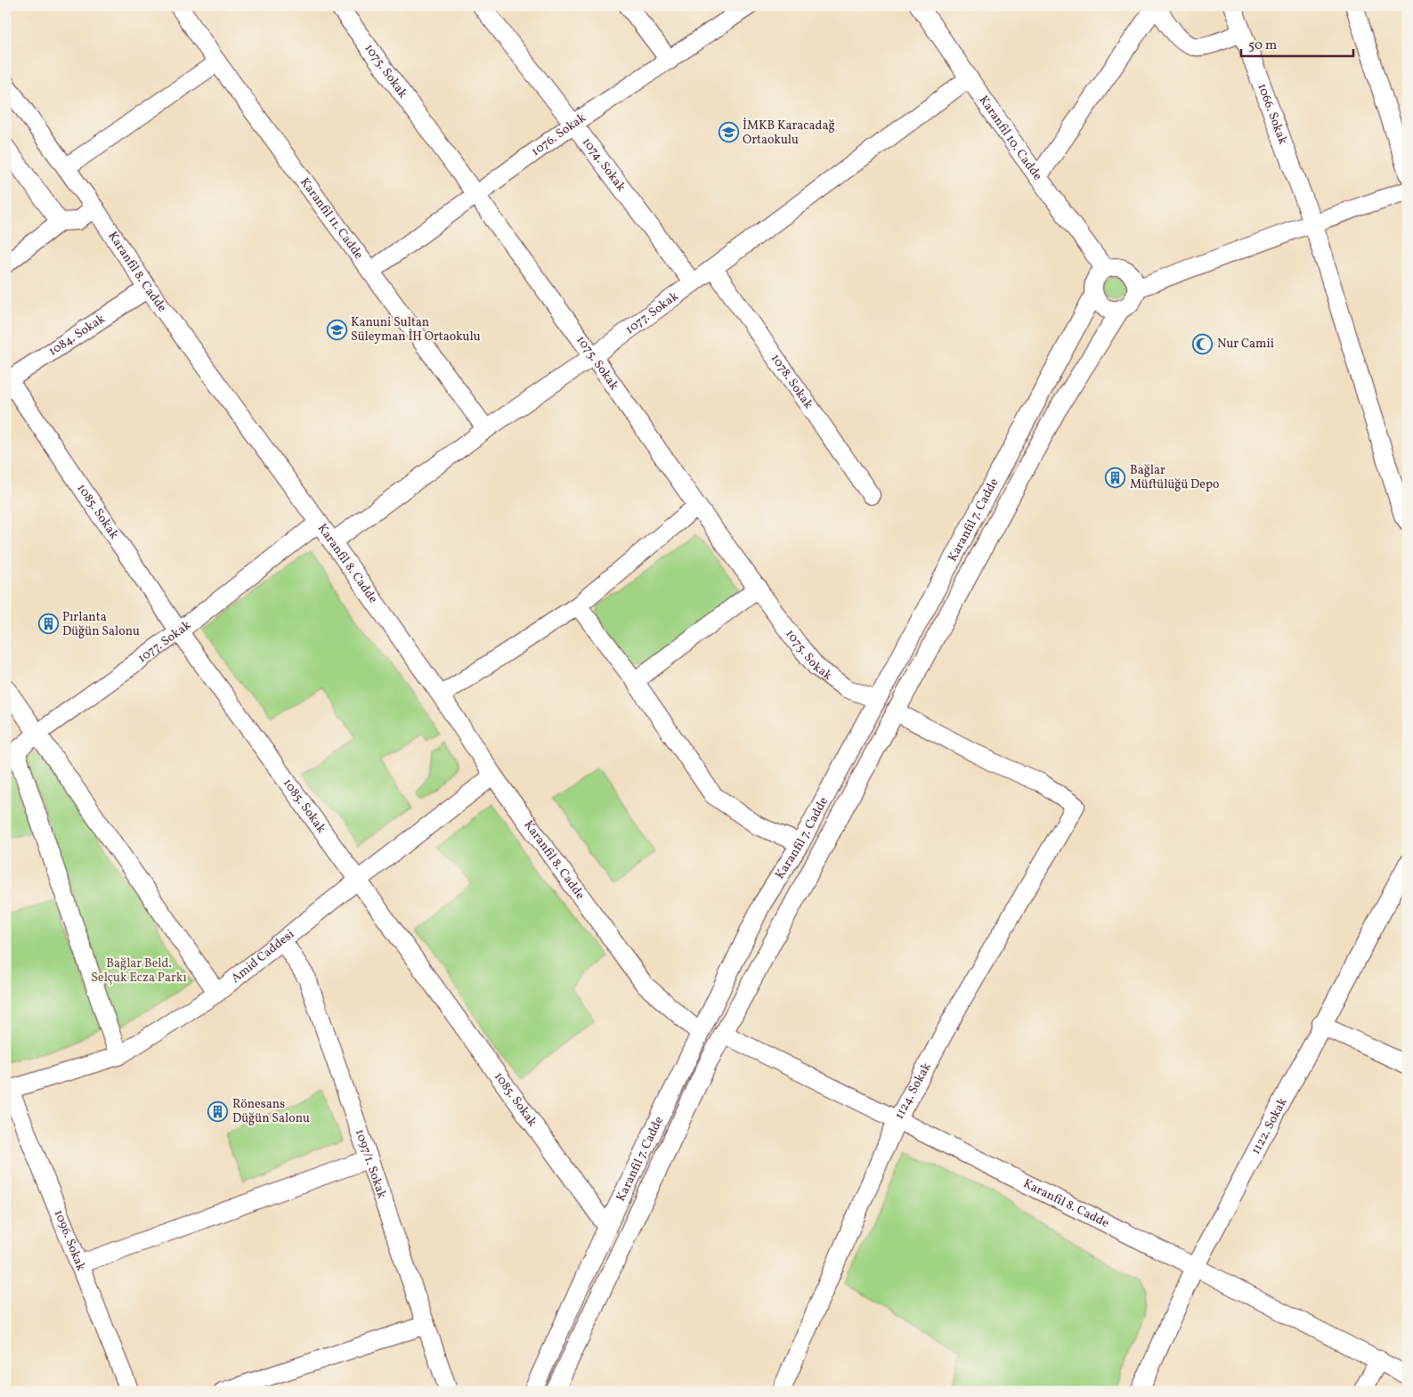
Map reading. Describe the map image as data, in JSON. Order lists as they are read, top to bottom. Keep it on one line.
{"streets":{"street":["1075. Sokak","1066. Sokak","1076. Sokak","Karanfil 10. Cadde","1074. Sokak","Karanfil 11. Cadde","Karanfil 8. Cadde","1077. Sokak","1084. Sokak","1078. Sokak","1085. Sokak","Karanfil 7. Cadde","Amid Caddesi","1124. Sokak","1122. Sokak","1097/1. Sokak","1096. Sokak"]},"crossings":[["1075. Sokak","1076. Sokak"],["1075. Sokak","1077. Sokak"],["1075. Sokak","Karanfil 7. Cadde"],["1076. Sokak","1074. Sokak"],["1076. Sokak","Karanfil 11. Cadde"],["Karanfil 10. Cadde","1077. Sokak"],["Karanfil 10. Cadde","Karanfil 7. Cadde"],["1074. Sokak","1077. Sokak"],["Karanfil 11. Cadde","1077. Sokak"],["Karanfil 8. Cadde","1077. Sokak"],["Karanfil 8. Cadde","1084. Sokak"],["Karanfil 8. Cadde","Karanfil 7. Cadde"],["Karanfil 8. Cadde","Amid Caddesi"],["Karanfil 8. Cadde","1124. Sokak"],["Karanfil 8. Cadde","1122. Sokak"],["1077. Sokak","1078. Sokak"],["1077. Sokak","1085. Sokak"],["1084. Sokak","1085. Sokak"],["1085. Sokak","Karanfil 7. Cadde"],["1085. Sokak","Amid Caddesi"],["Karanfil 7. Cadde","1124. Sokak"],["Amid Caddesi","1097/1. Sokak"],["Amid Caddesi","1096. Sokak"]],"parks":["Bağlar Beld. Selçuk Ecza Parkı"],"places":{"school or university":["İMKB Karacadağ Ortaokulu","Kanuni Sultan Süleyman İH Ortaokulu"],"mosque":["Nur Camii"],"building":["Bağlar Müftülüğü Depo","Pırlanta Düğün Salonu","Rönesans Düğün Salonu"]},"scale_bar":"50 m"}
